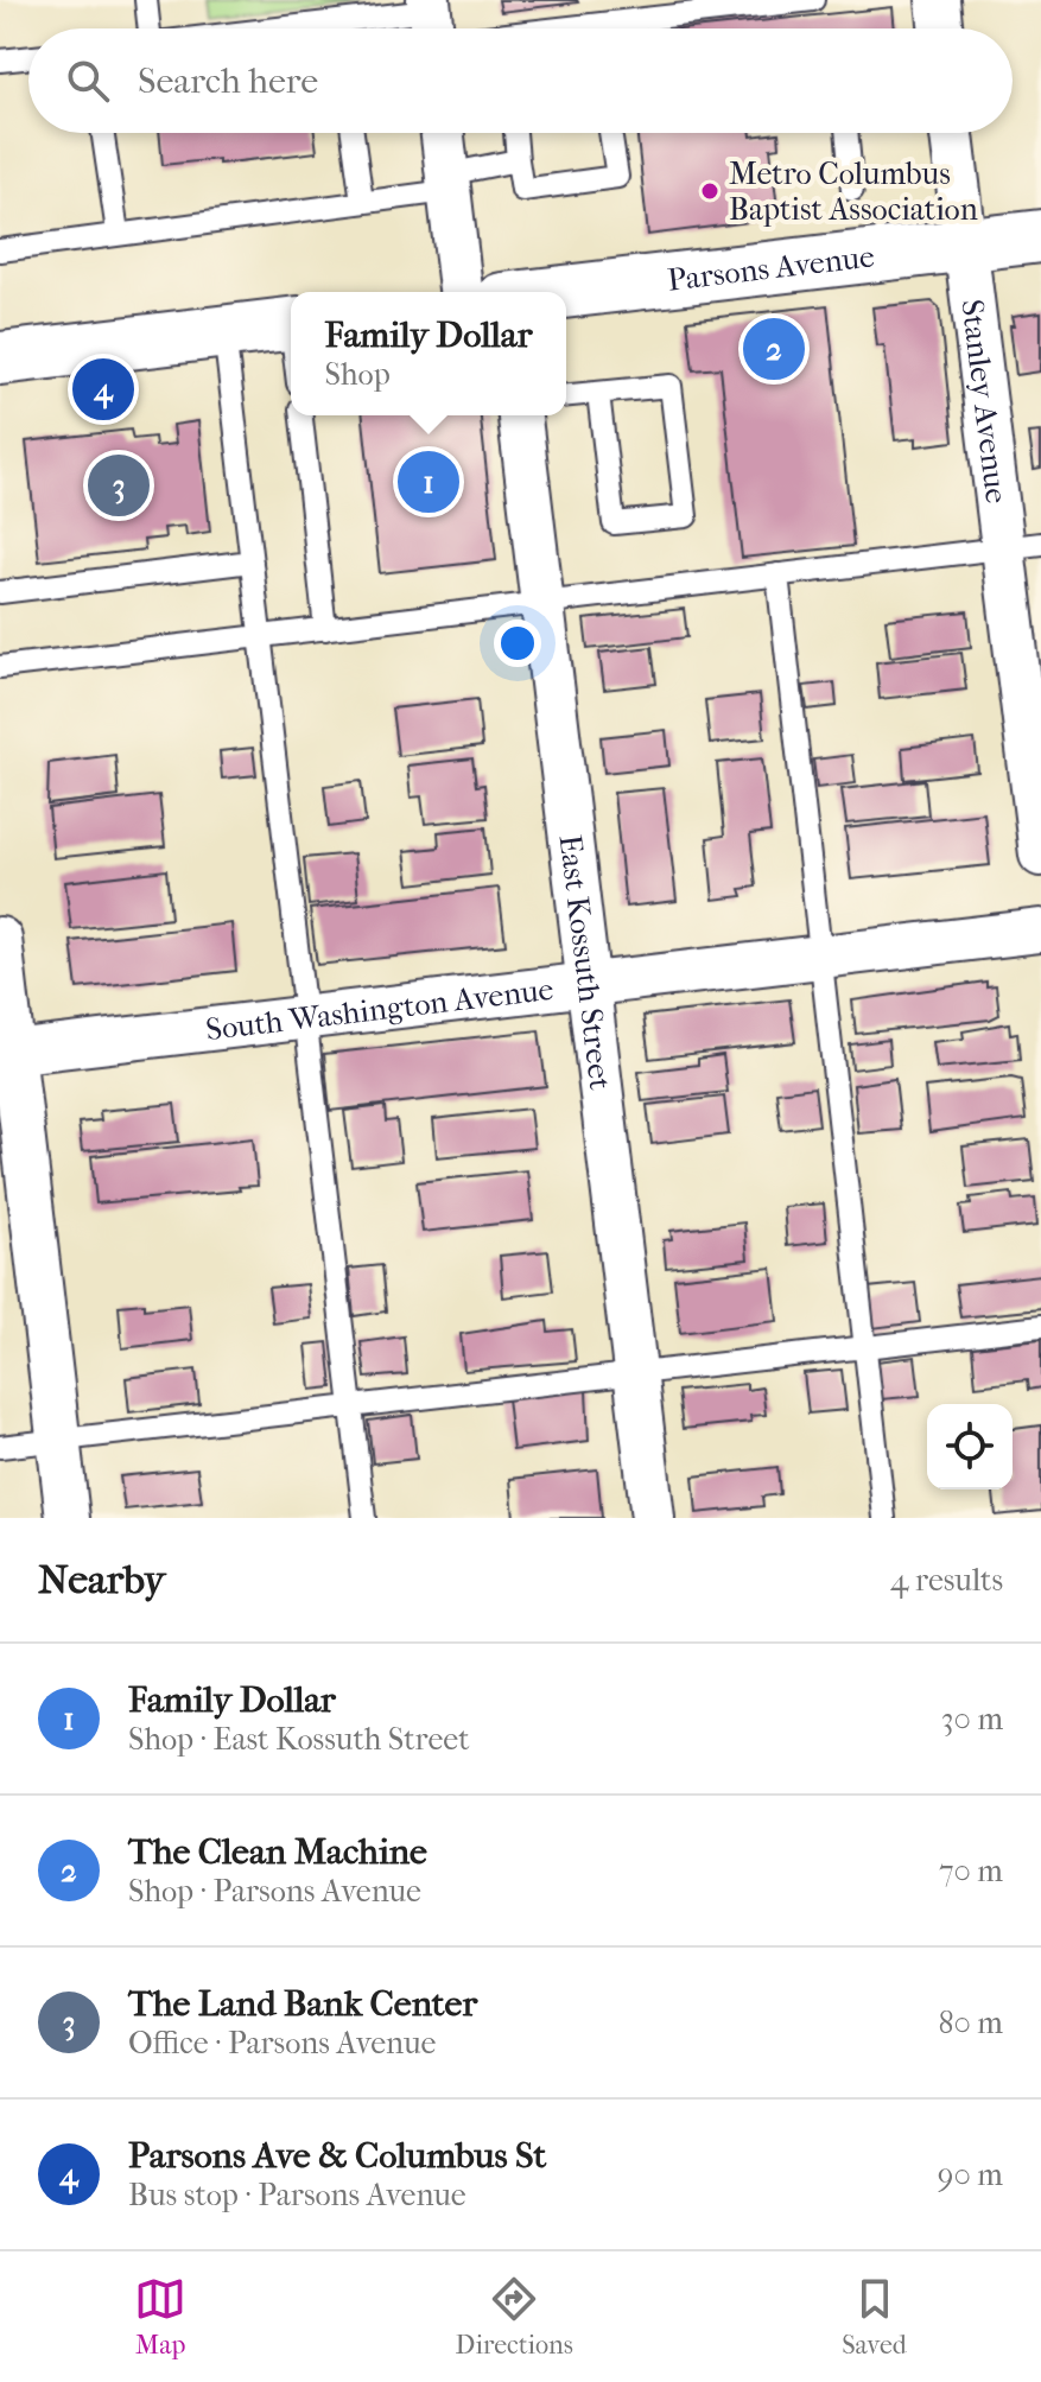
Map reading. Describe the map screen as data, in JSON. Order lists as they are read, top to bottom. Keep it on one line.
{"streets":{"main road":["Parsons Avenue"],"street":["Stanley Avenue","East Kossuth Street","South Washington Avenue"]},"crossings":[["Parsons Avenue","Stanley Avenue"],["East Kossuth Street","South Washington Avenue"]],"places":["Metro Columbus Baptist Association"],"page":{"search":"Search here","popup":["Family Dollar","Shop"],"pins":["2","4","1","3"],"heading":["Nearby","4 results"],"list":[{"mark":"1","name":"Family Dollar","note":"Shop · East Kossuth Street","value":"30 m"},{"mark":"2","name":"The Clean Machine","note":"Shop · Parsons Avenue","value":"70 m"},{"mark":"3","name":"The Land Bank Center","note":"Office · Parsons Avenue","value":"80 m"},{"mark":"4","name":"Parsons Ave & Columbus St","note":"Bus stop · Parsons Avenue","value":"90 m"}],"nav":["Map","Directions","Saved"]}}
